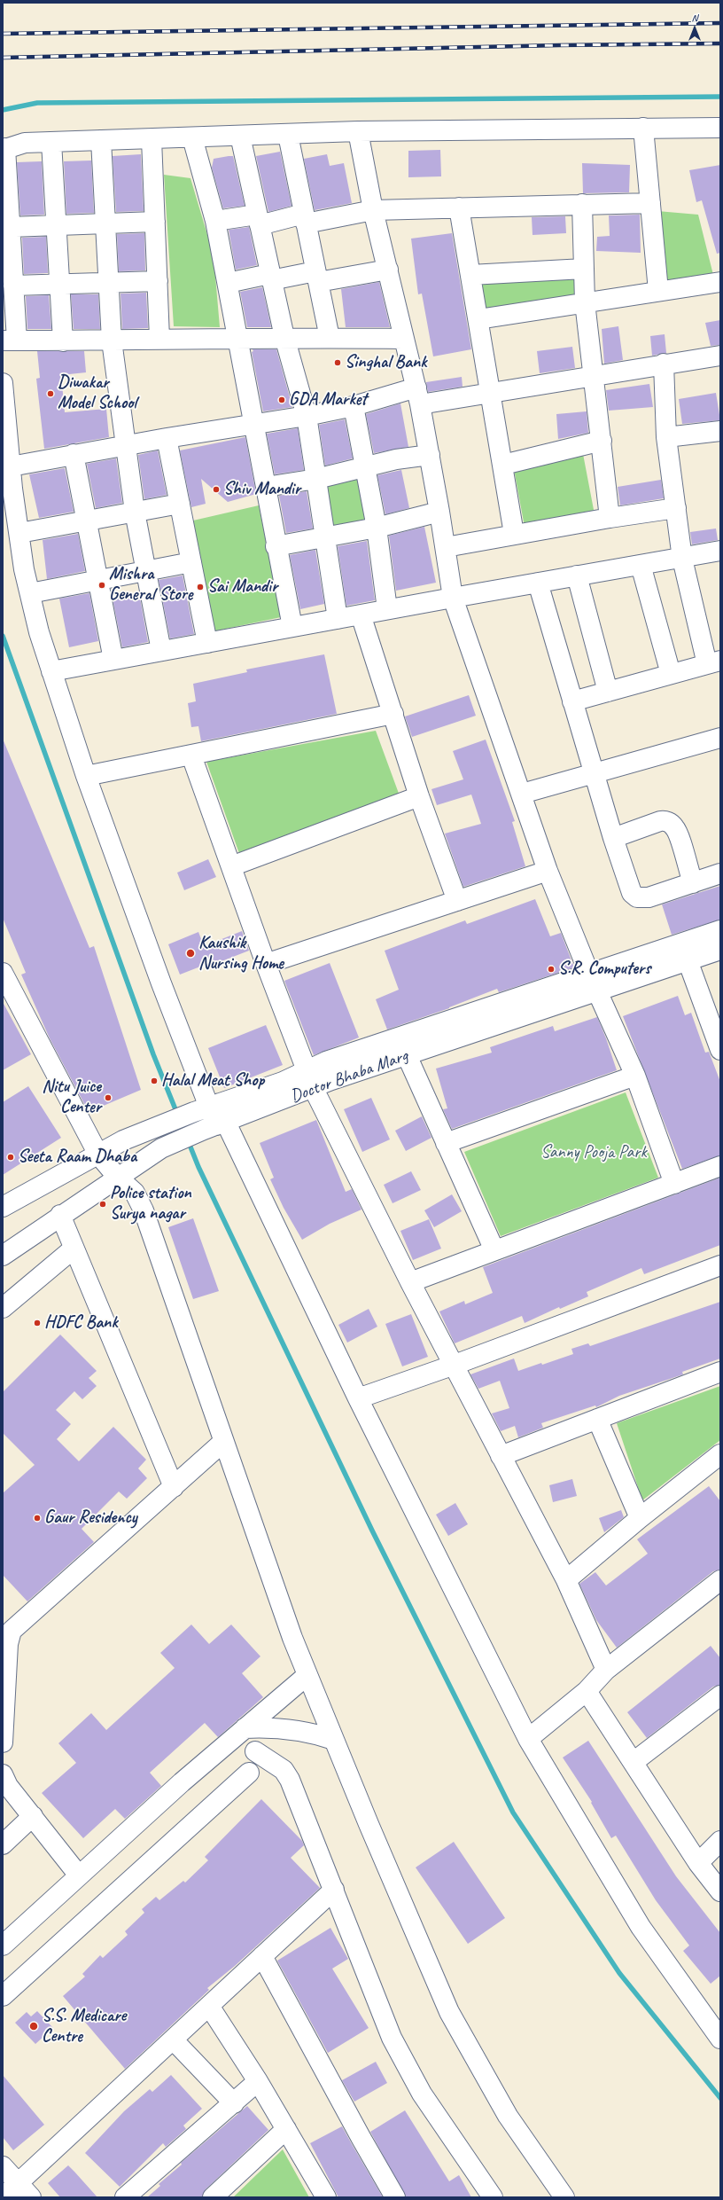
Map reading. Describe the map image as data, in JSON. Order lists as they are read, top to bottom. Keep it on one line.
{"streets":{"street":["Doctor Bhaba Marg"]},"parks":["Sanny Pooja Park"],"places":["Singhal Bank","Diwakar Model School","GDA Market","Shiv Mandir","Mishra General Store","Sai Mandir","Kaushik Nursing Home","S.R. Computers","Halal Meat Shop","Nitu Juice Center","Seeta Raam Dhaba","Police station Surya nagar","HDFC Bank","Gaur Residency","S.S. Medicare Centre"],"north":"top"}
